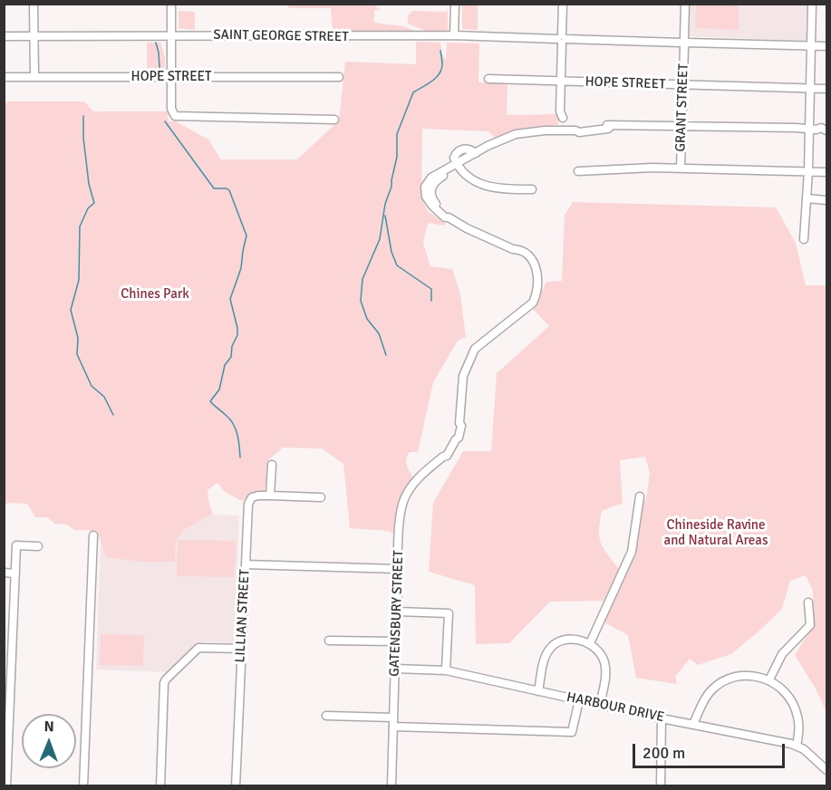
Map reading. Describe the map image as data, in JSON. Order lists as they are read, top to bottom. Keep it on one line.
{"streets":{"street":["SAINT GEORGE STREET","HOPE STREET","GRANT STREET","GATENSBURY STREET","LILLIAN STREET","HARBOUR DRIVE"]},"crossings":[["SAINT GEORGE STREET","GRANT STREET"],["HOPE STREET","GRANT STREET"],["GATENSBURY STREET","HARBOUR DRIVE"]],"parks":["Chines Park","Chineside Ravine and Natural Areas"],"scale_bar":"200 m","north":"top"}
